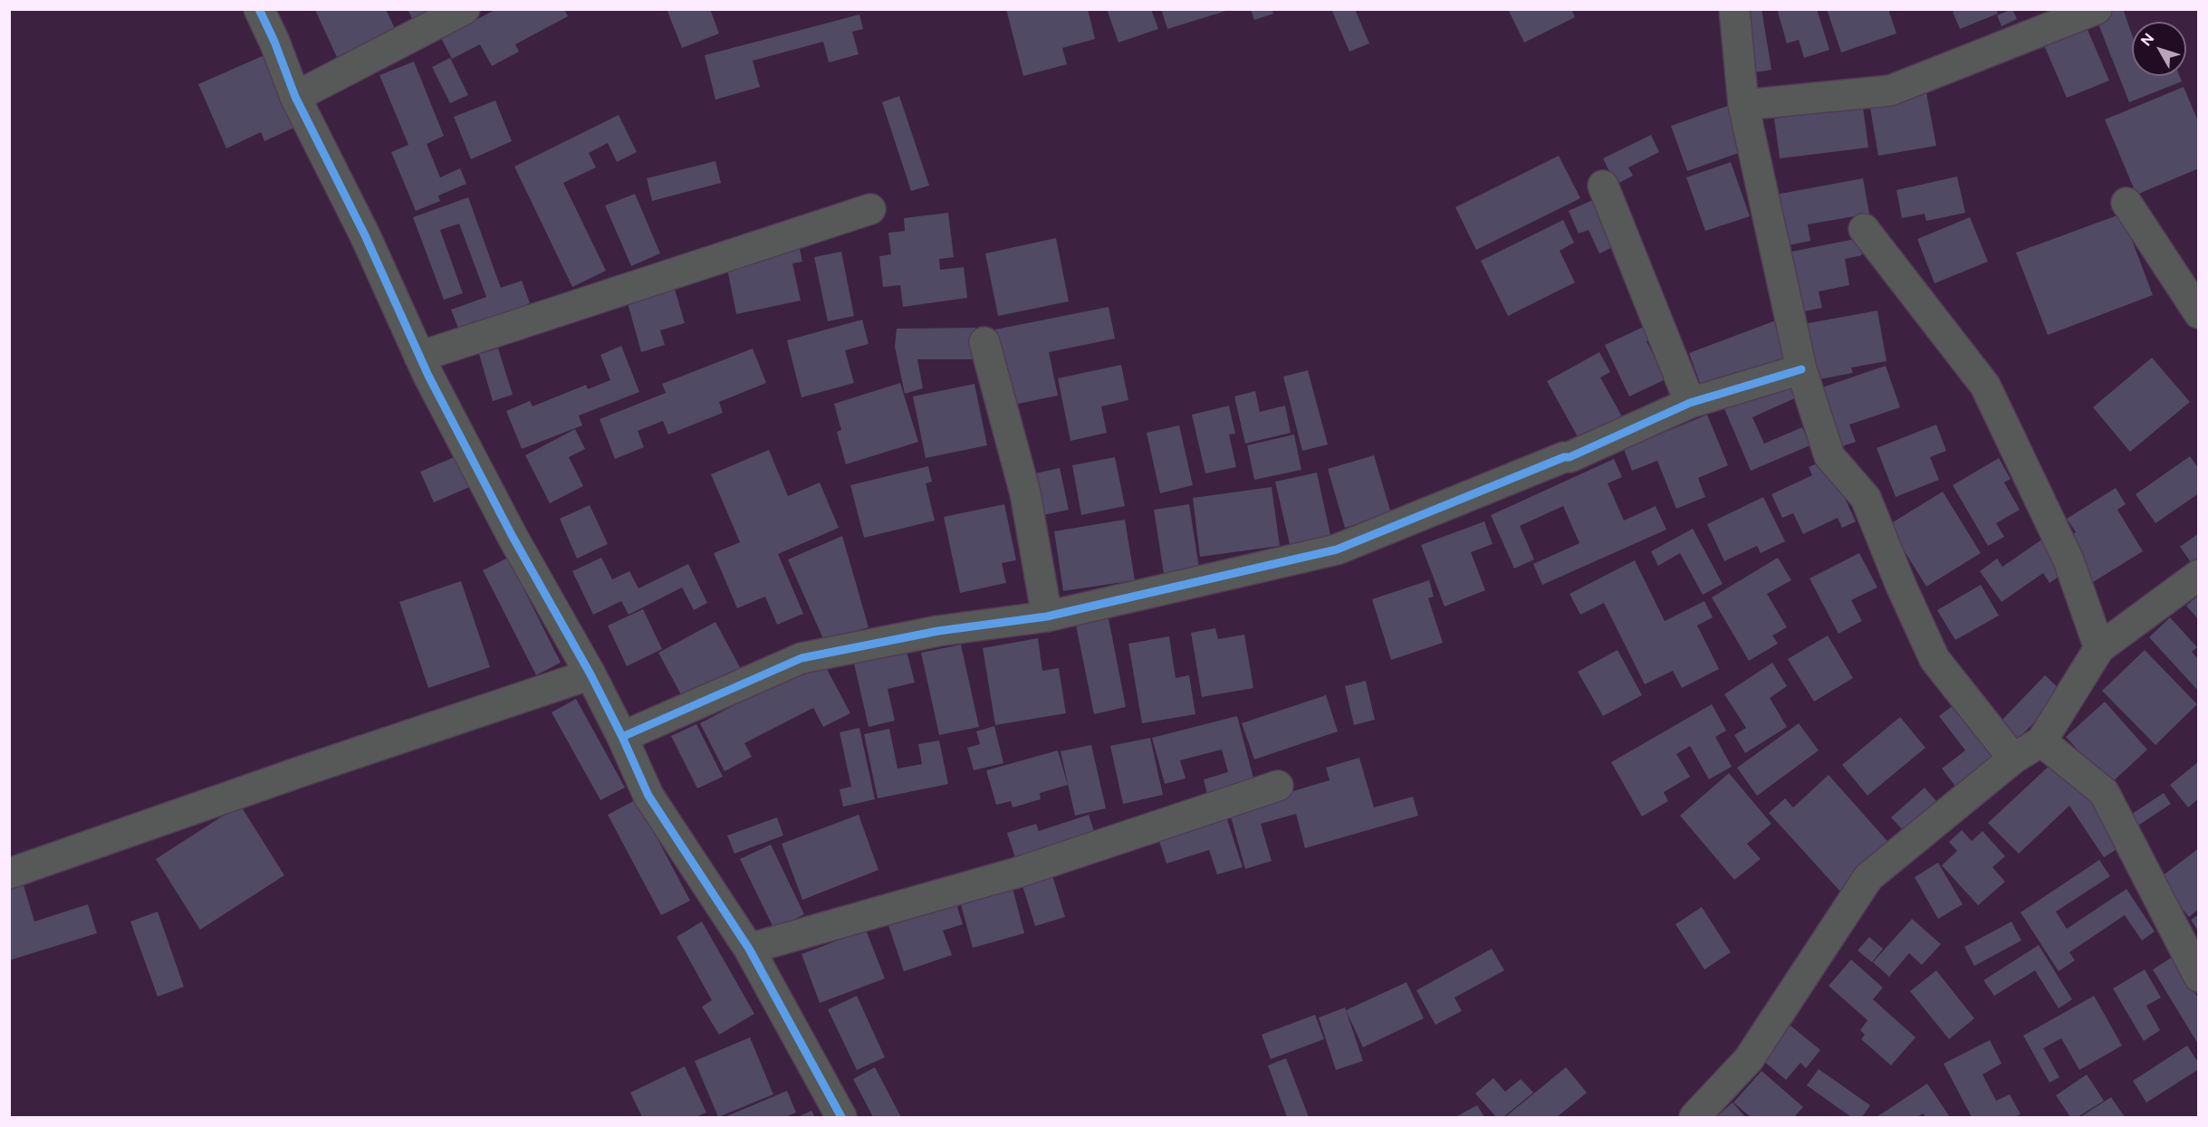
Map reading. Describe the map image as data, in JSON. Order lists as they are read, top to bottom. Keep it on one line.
{"north":"top left"}
